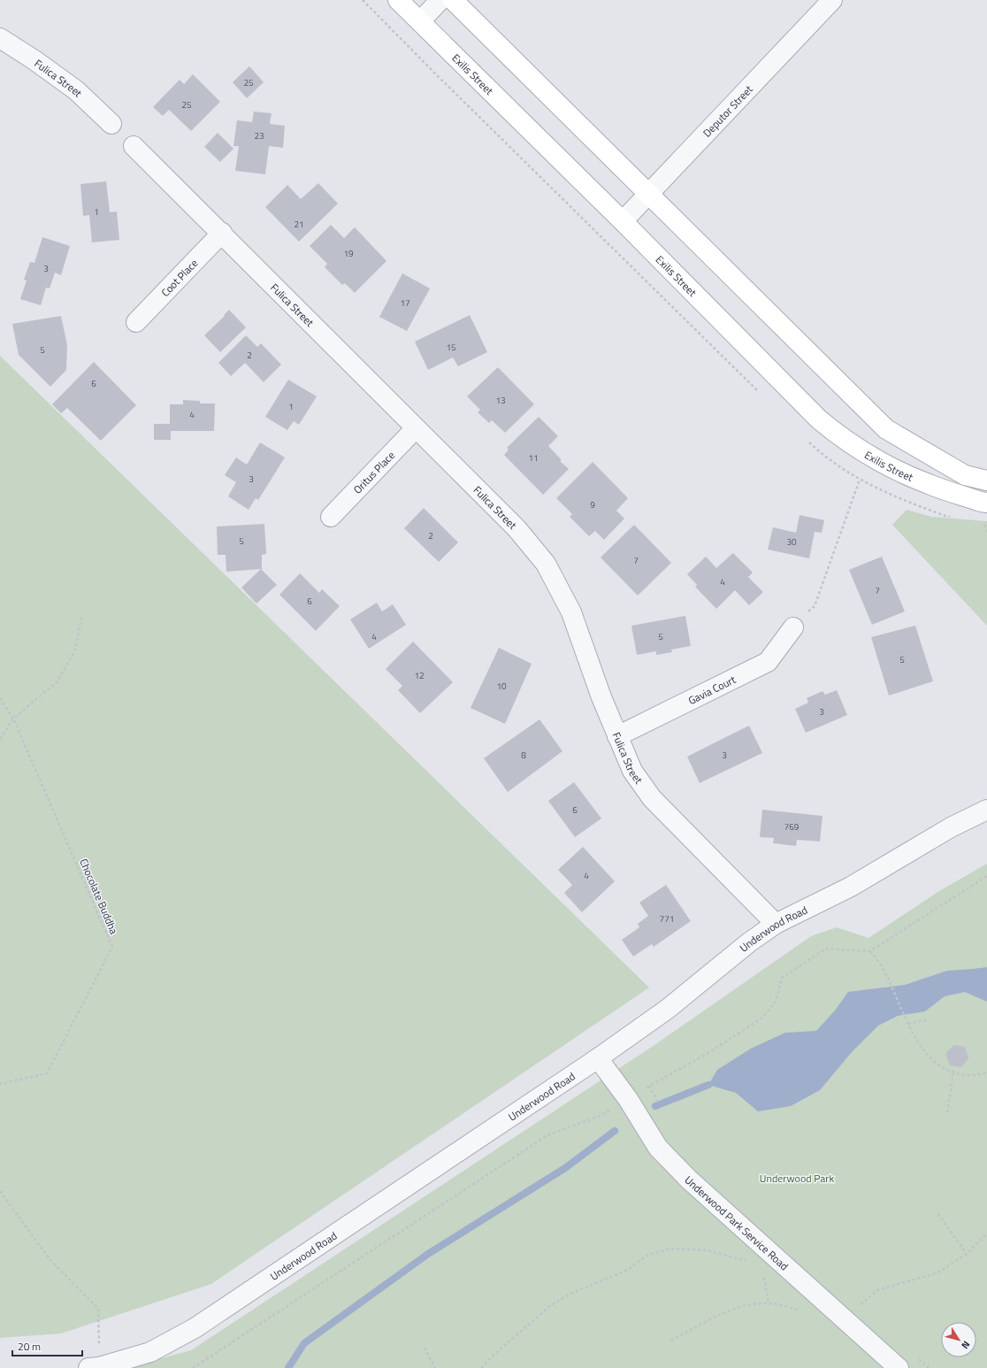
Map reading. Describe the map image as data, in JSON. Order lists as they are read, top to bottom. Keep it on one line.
{"streets":{"street":["Exilis Street","Fulica Street","Deputor Street","Coot Place","Oritus Place","Gavia Court","Underwood Road","Underwood Park Service Road"],"path":["Chocolate Buddha"]},"crossings":[["Exilis Street","Deputor Street"],["Fulica Street","Coot Place"],["Fulica Street","Oritus Place"],["Fulica Street","Gavia Court"],["Fulica Street","Underwood Road"],["Underwood Road","Underwood Park Service Road"]],"parks":["Underwood Park"],"house_numbers":["25","25","23","1","21","19","3","17","15","5","2","6","13","1","4","11","3","9","2","5","30","7","4","7","6","4","5","5","12","10","3","8","3","6","769","4","771"],"scale_bar":"20 m","north":"bottom right"}
